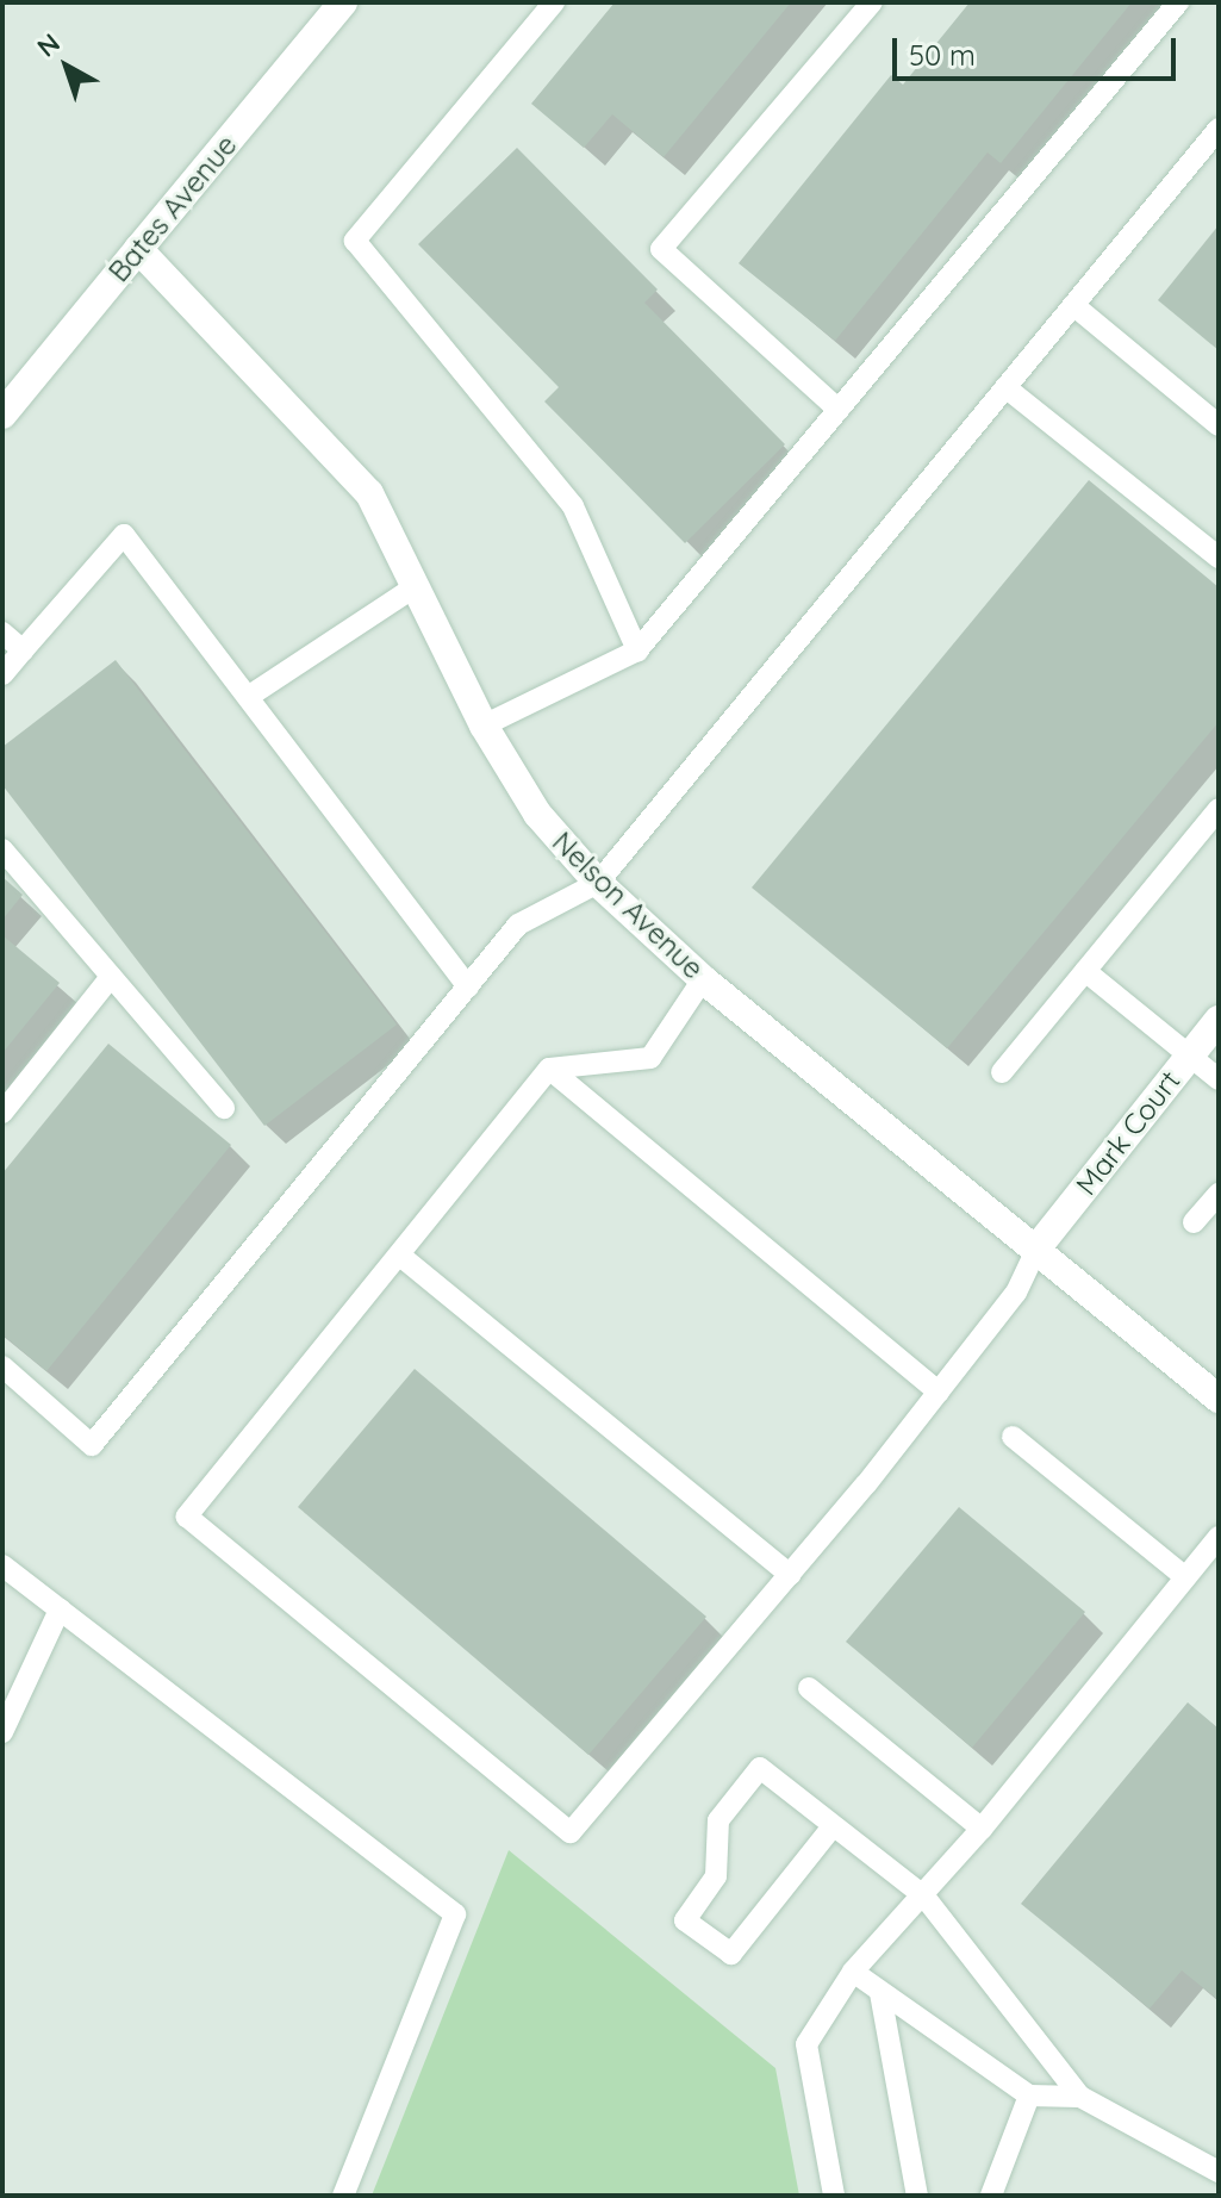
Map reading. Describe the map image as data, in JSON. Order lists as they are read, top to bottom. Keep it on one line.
{"streets":{"street":["Bates Avenue","Nelson Avenue","Mark Court"]},"crossings":[["Bates Avenue","Nelson Avenue"],["Nelson Avenue","Mark Court"]],"scale_bar":"50 m","north":"top left"}
